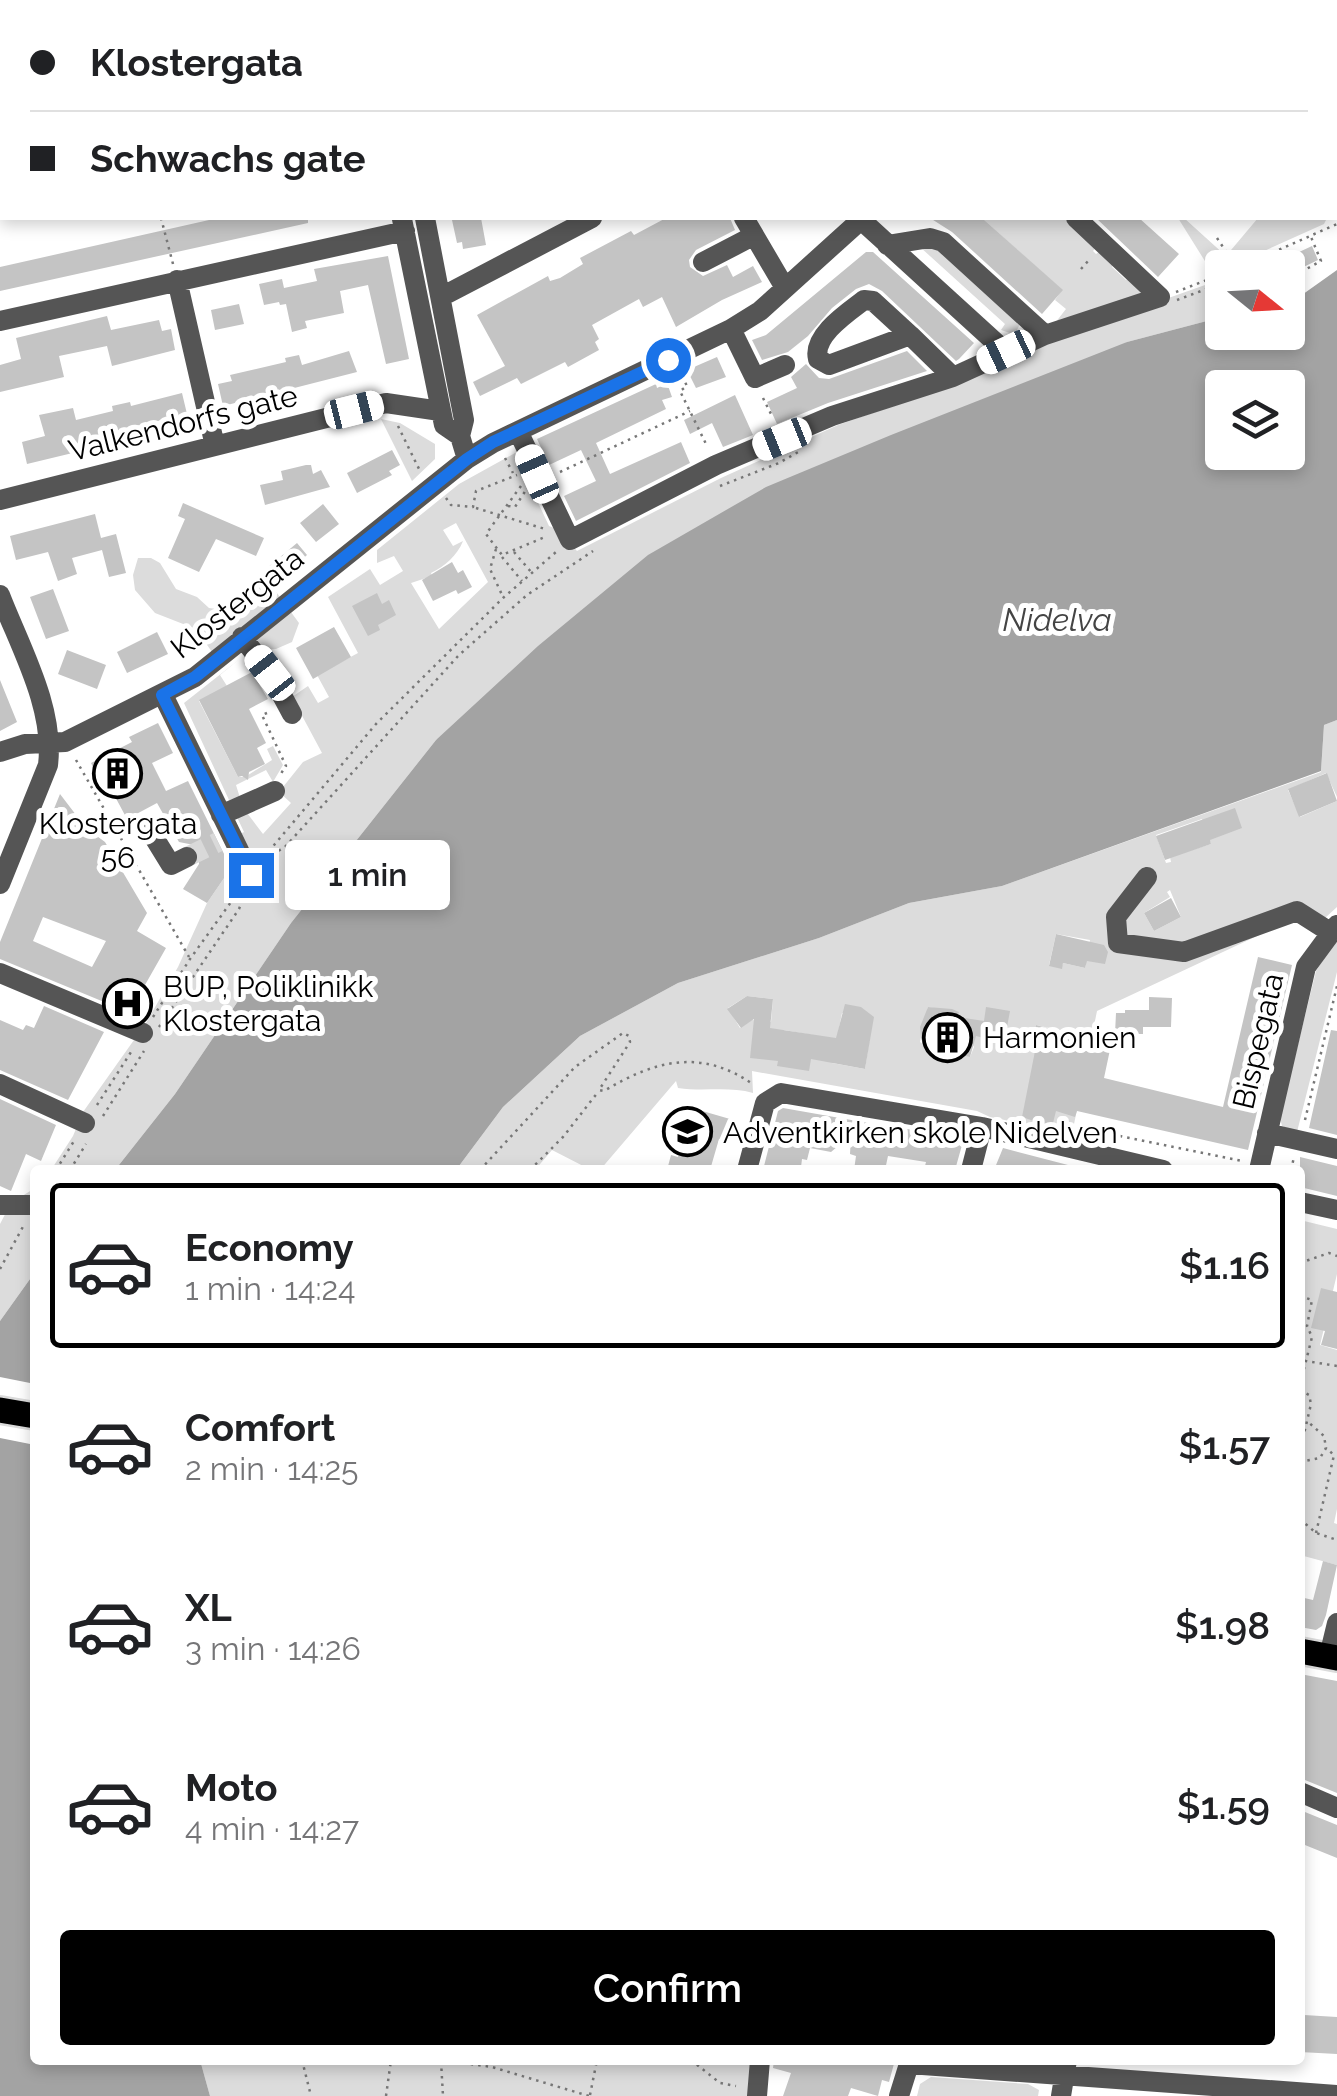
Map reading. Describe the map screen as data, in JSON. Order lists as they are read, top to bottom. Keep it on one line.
{"streets":{"street":["Valkendorfs gate","Klostergata","Bispegata"]},"water":["Nidelva"],"places":{"building":["Klostergata 56","Harmonien"],"hospital":["BUP, Poliklinikk Klostergata"],"school or university":["Adventkirken skole Nidelven"]},"north":"right","page":{"banner":["Klostergata","Schwachs gate"],"bubble":"1 min","list":[{"name":"Economy","note":"1 min · 14:24","value":"$1.16"},{"name":"Comfort","note":"2 min · 14:25","value":"$1.57"},{"name":"XL","note":"3 min · 14:26","value":"$1.98"},{"name":"Moto","note":"4 min · 14:27","value":"$1.59"}],"buttons":"Confirm"}}
